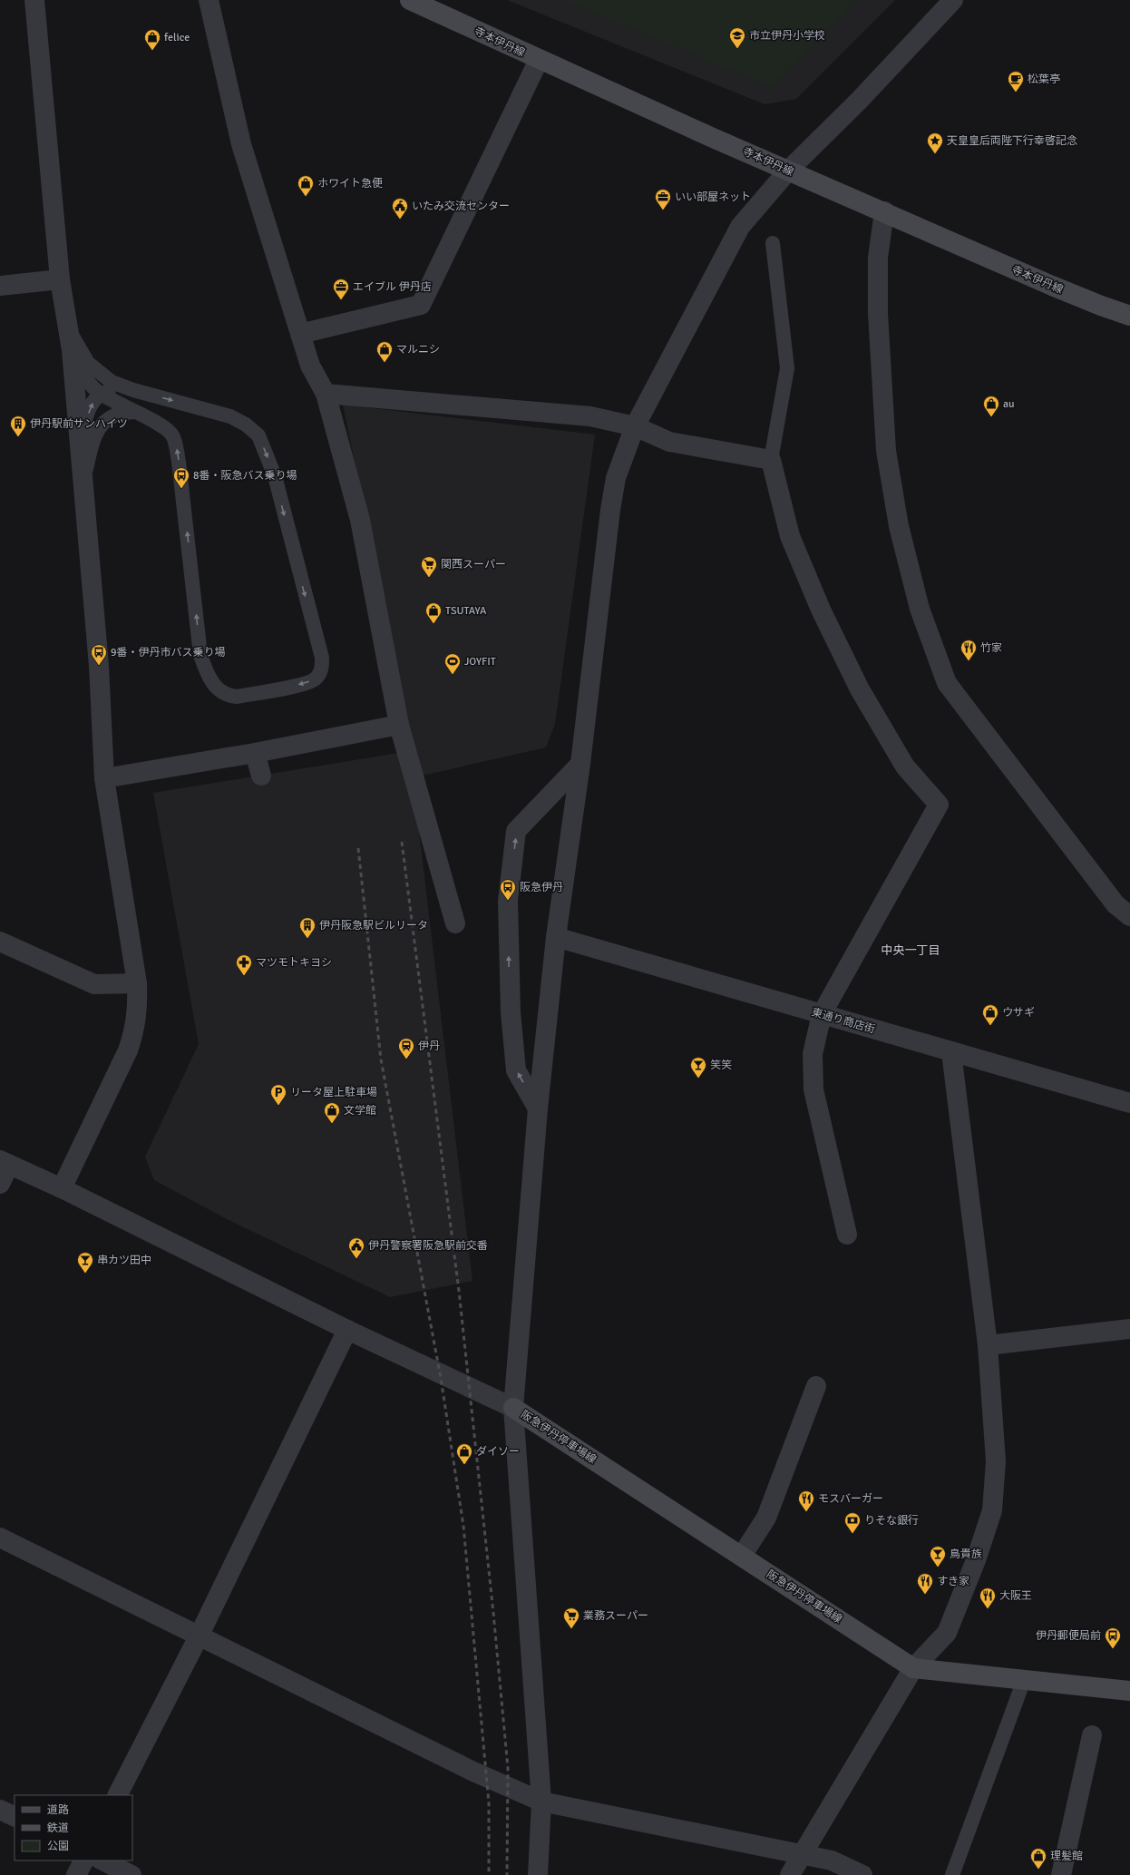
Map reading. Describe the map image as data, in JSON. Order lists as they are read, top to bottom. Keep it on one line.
{"streets":{"main road":["寺本伊丹線","阪急伊丹停車場線"],"street":["東通り商店街"]},"districts":["中央一丁目"],"places":{"school or university":["市立伊丹小学校"],"shop":["felice","ホワイト急便","マルニシ","au","TSUTAYA","ウサギ","文学館","ダイソー","理髪館"],"cafe":["松葉亭"],"place":["天皇皇后両陛下行幸啓記念"],"office":["いい部屋ネット","エイブル 伊丹店"],"public building":["いたみ交流センター","伊丹警察署阪急駅前交番"],"building":["伊丹駅前サンハイツ","伊丹阪急駅ビルリータ"],"bus stop":["8番・阪急バス乗り場","9番・伊丹市バス乗り場","阪急伊丹","伊丹郵便局前"],"supermarket":["関西スーパー","業務スーパー"],"restaurant":["竹家","モスバーガー","すき家","大阪王"],"sports":["JOYFIT"],"pharmacy":["マツモトキヨシ"],"station":["伊丹"],"bar":["笑笑","串カツ田中","鳥貴族"],"parking":["リータ屋上駐車場"],"bank":["りそな銀行"]},"legend":["道路","鉄道","公園"]}
